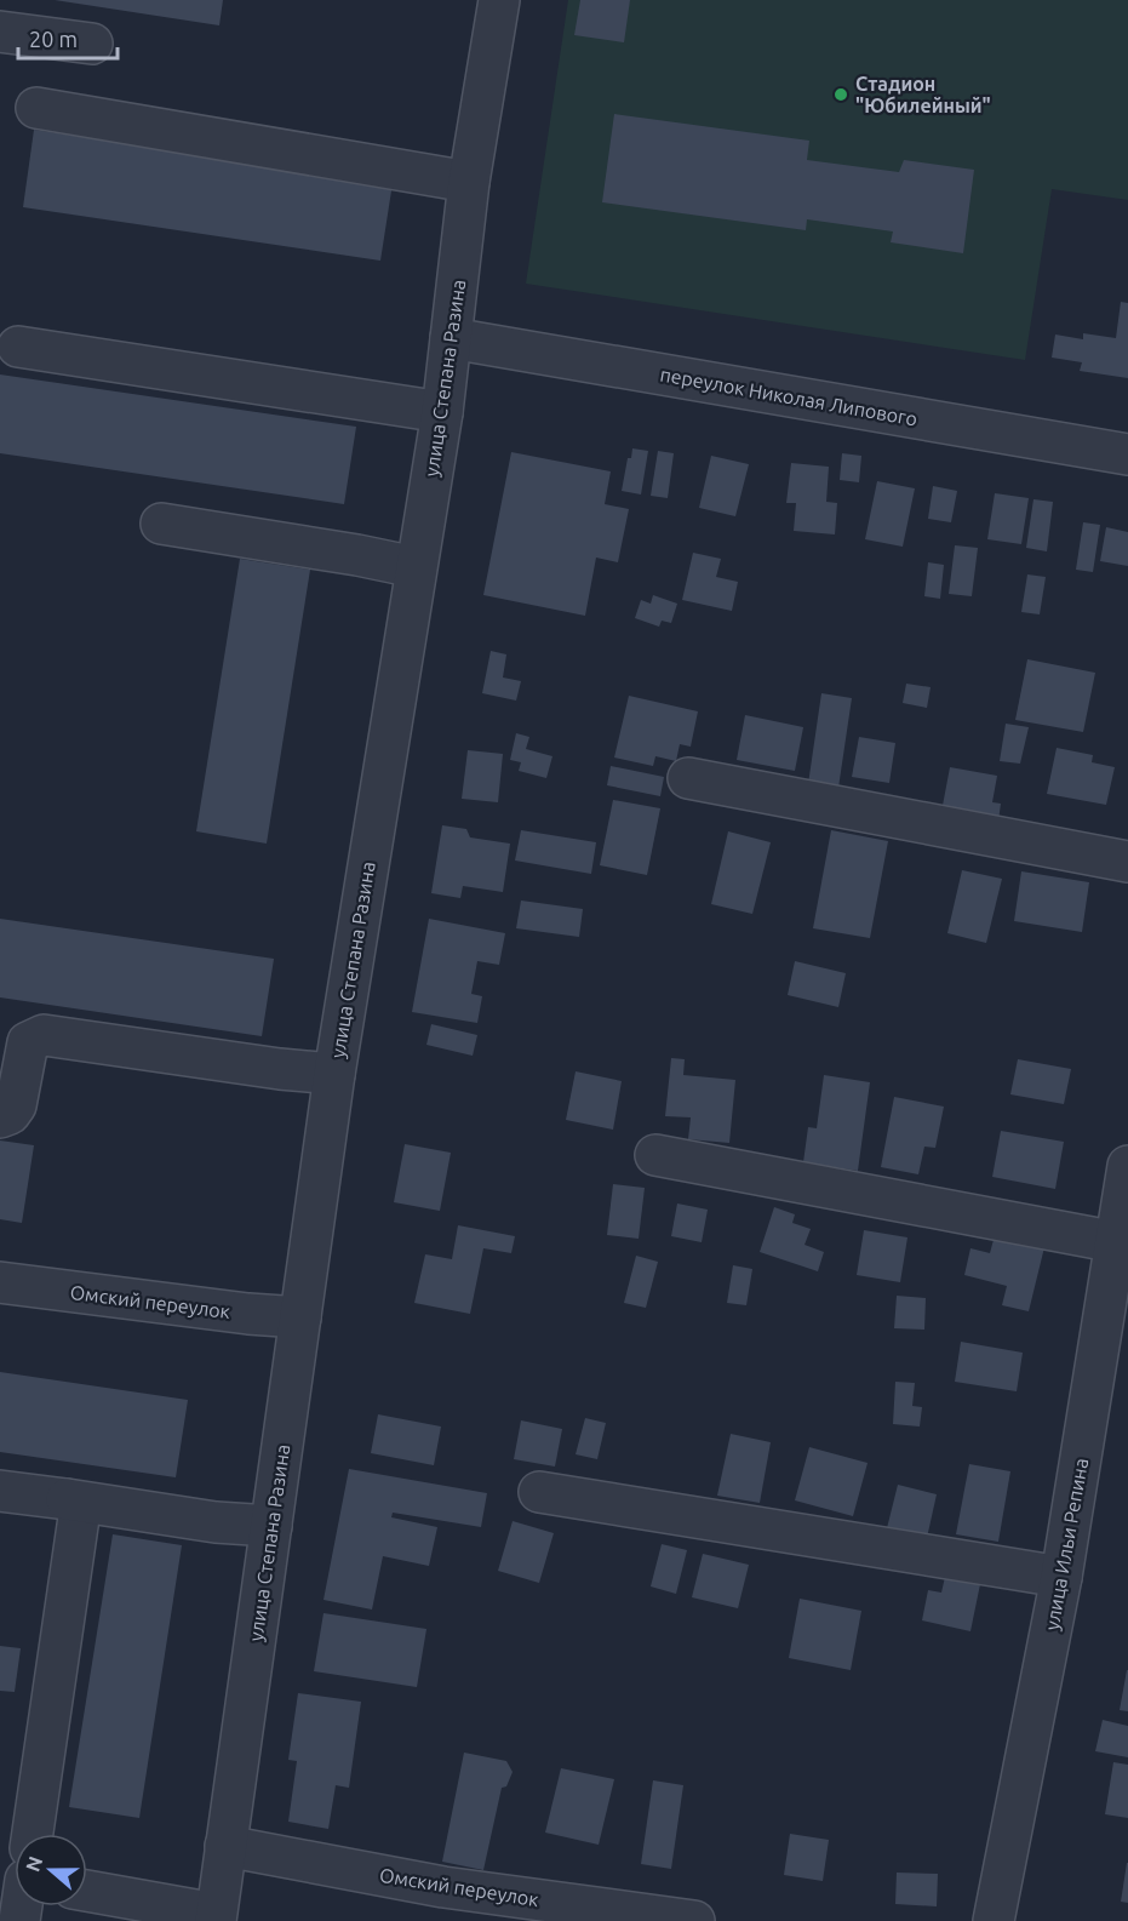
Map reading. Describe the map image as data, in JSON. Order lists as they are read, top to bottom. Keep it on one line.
{"streets":{"street":["улица Степана Разина","переулок Николая Липового","Омский переулок","улица Ильи Репина"]},"crossings":[["улица Степана Разина","переулок Николая Липового"],["улица Степана Разина","Омский переулок"]],"places":["Стадион \"Юбилейный\""],"scale_bar":"20 m","north":"left"}
